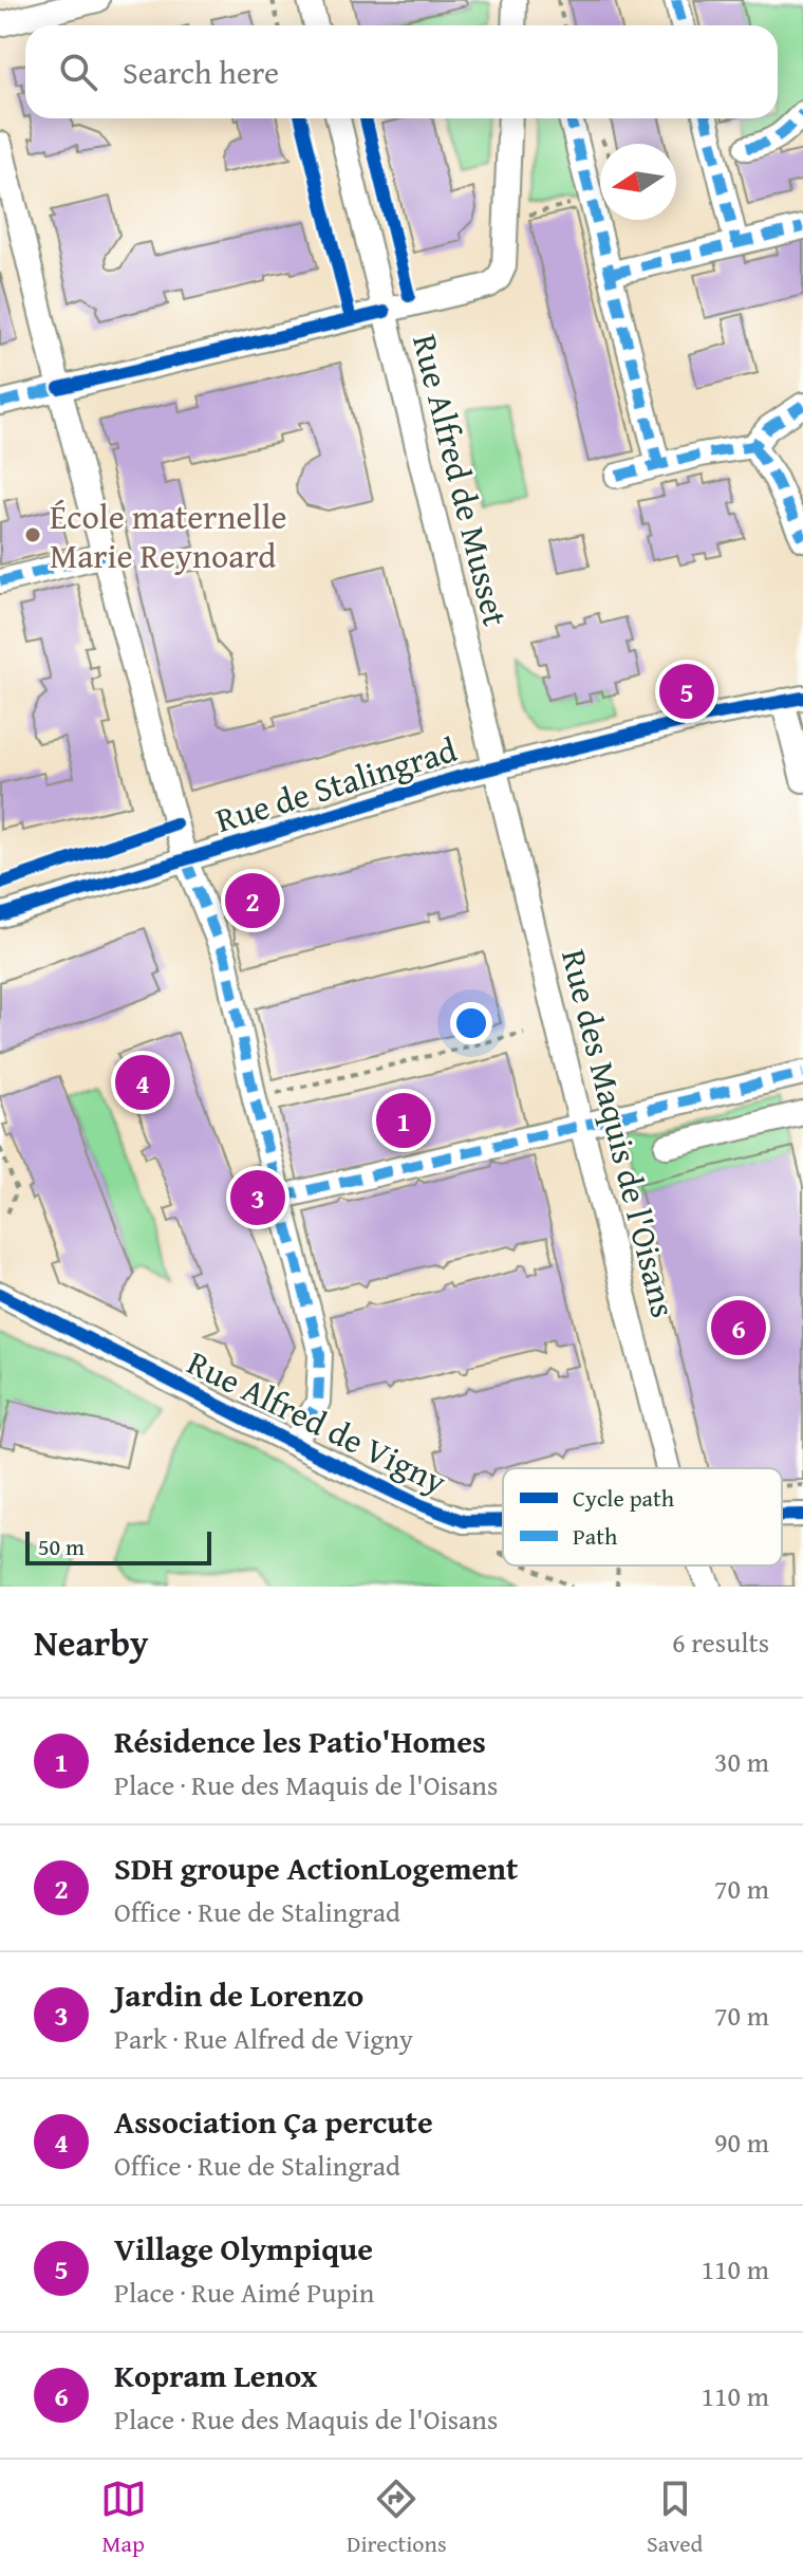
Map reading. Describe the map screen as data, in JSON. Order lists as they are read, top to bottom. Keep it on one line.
{"streets":{"street":["Rue Alfred de Musset","Rue de Stalingrad","Rue des Maquis de l'Oisans","Rue Alfred de Vigny"]},"crossings":[["Rue Alfred de Musset","Rue de Stalingrad"],["Rue Alfred de Musset","Rue des Maquis de l'Oisans"],["Rue de Stalingrad","Rue des Maquis de l'Oisans"]],"places":["École maternelle Marie Reynoard"],"legend":["Cycle path","Path"],"scale_bar":"50 m","north":"left","page":{"search":"Search here","pins":["5","2","4","1","3","6"],"scale":"50 m","heading":["Nearby","6 results"],"list":[{"mark":"1","name":"Résidence les Patio'Homes","note":"Place · Rue des Maquis de l'Oisans","value":"30 m"},{"mark":"2","name":"SDH groupe ActionLogement","note":"Office · Rue de Stalingrad","value":"70 m"},{"mark":"3","name":"Jardin de Lorenzo","note":"Park · Rue Alfred de Vigny","value":"70 m"},{"mark":"4","name":"Association Ça percute","note":"Office · Rue de Stalingrad","value":"90 m"},{"mark":"5","name":"Village Olympique","note":"Place · Rue Aimé Pupin","value":"110 m"},{"mark":"6","name":"Kopram Lenox","note":"Place · Rue des Maquis de l'Oisans","value":"110 m"}],"nav":["Map","Directions","Saved"]}}
